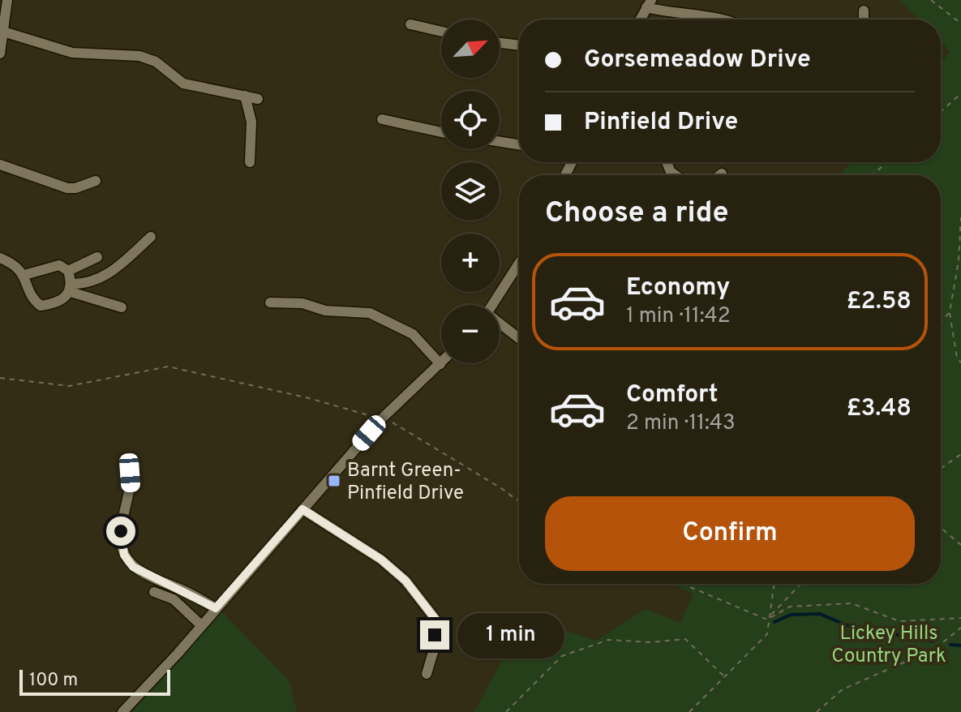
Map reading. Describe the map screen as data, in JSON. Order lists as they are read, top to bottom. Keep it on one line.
{"parks":["Lickey Hills Country Park"],"places":{"transit":["Barnt Green- Pinfield Drive"]},"scale_bar":"100 m","north":"top right","page":{"map_buttons":["+","−"],"banner":["Gorsemeadow Drive","Pinfield Drive"],"heading":"Choose a ride","list":[{"name":"Economy","note":"1 min · 11:42","value":"£2.58"},{"name":"Comfort","note":"2 min · 11:43","value":"£3.48"}],"buttons":"Confirm","bubble":"1 min","scale":"100 m"}}
